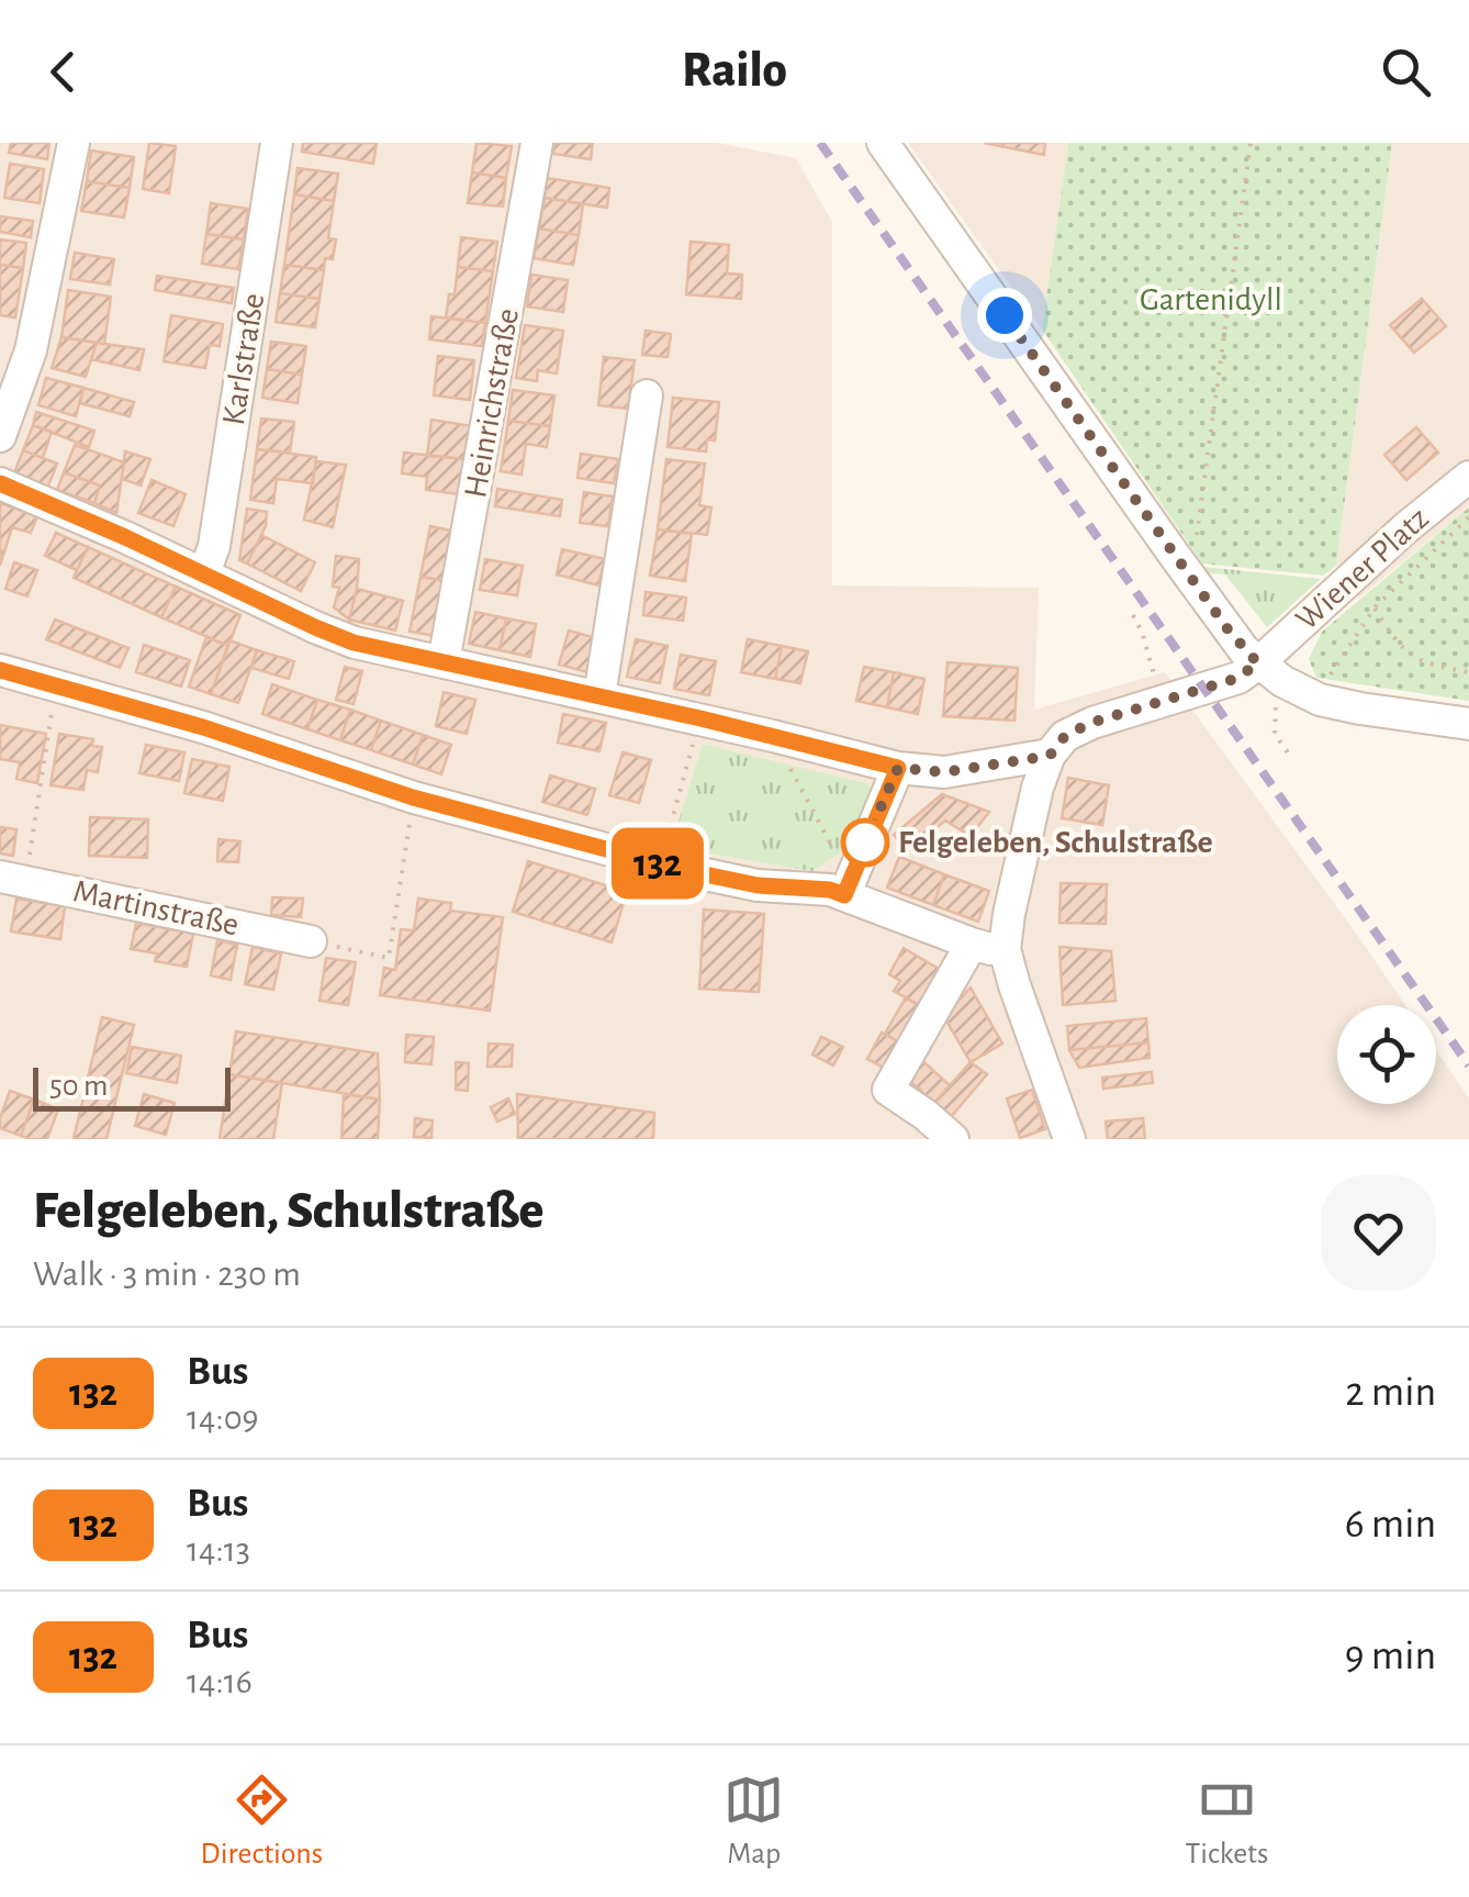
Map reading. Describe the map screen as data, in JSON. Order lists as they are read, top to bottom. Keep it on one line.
{"streets":{"street":["Karlstraße","Heinrichstraße","Wiener Platz","Martinstraße"]},"parks":["Gartenidyll"],"places":["Felgeleben, Schulstraße"],"lines":["bus line 132"],"scale_bar":"50 m","page":{"header":"Railo","on_map":"132","scale":"50 m","heading":["Felgeleben, Schulstraße","Walk · 3 min · 230 m"],"list":[{"mark":"132","name":"Bus","note":"14:09","value":"2 min"},{"mark":"132","name":"Bus","note":"14:13","value":"6 min"},{"mark":"132","name":"Bus","note":"14:16","value":"9 min"}],"tabs":["Directions","Map","Tickets"]}}
